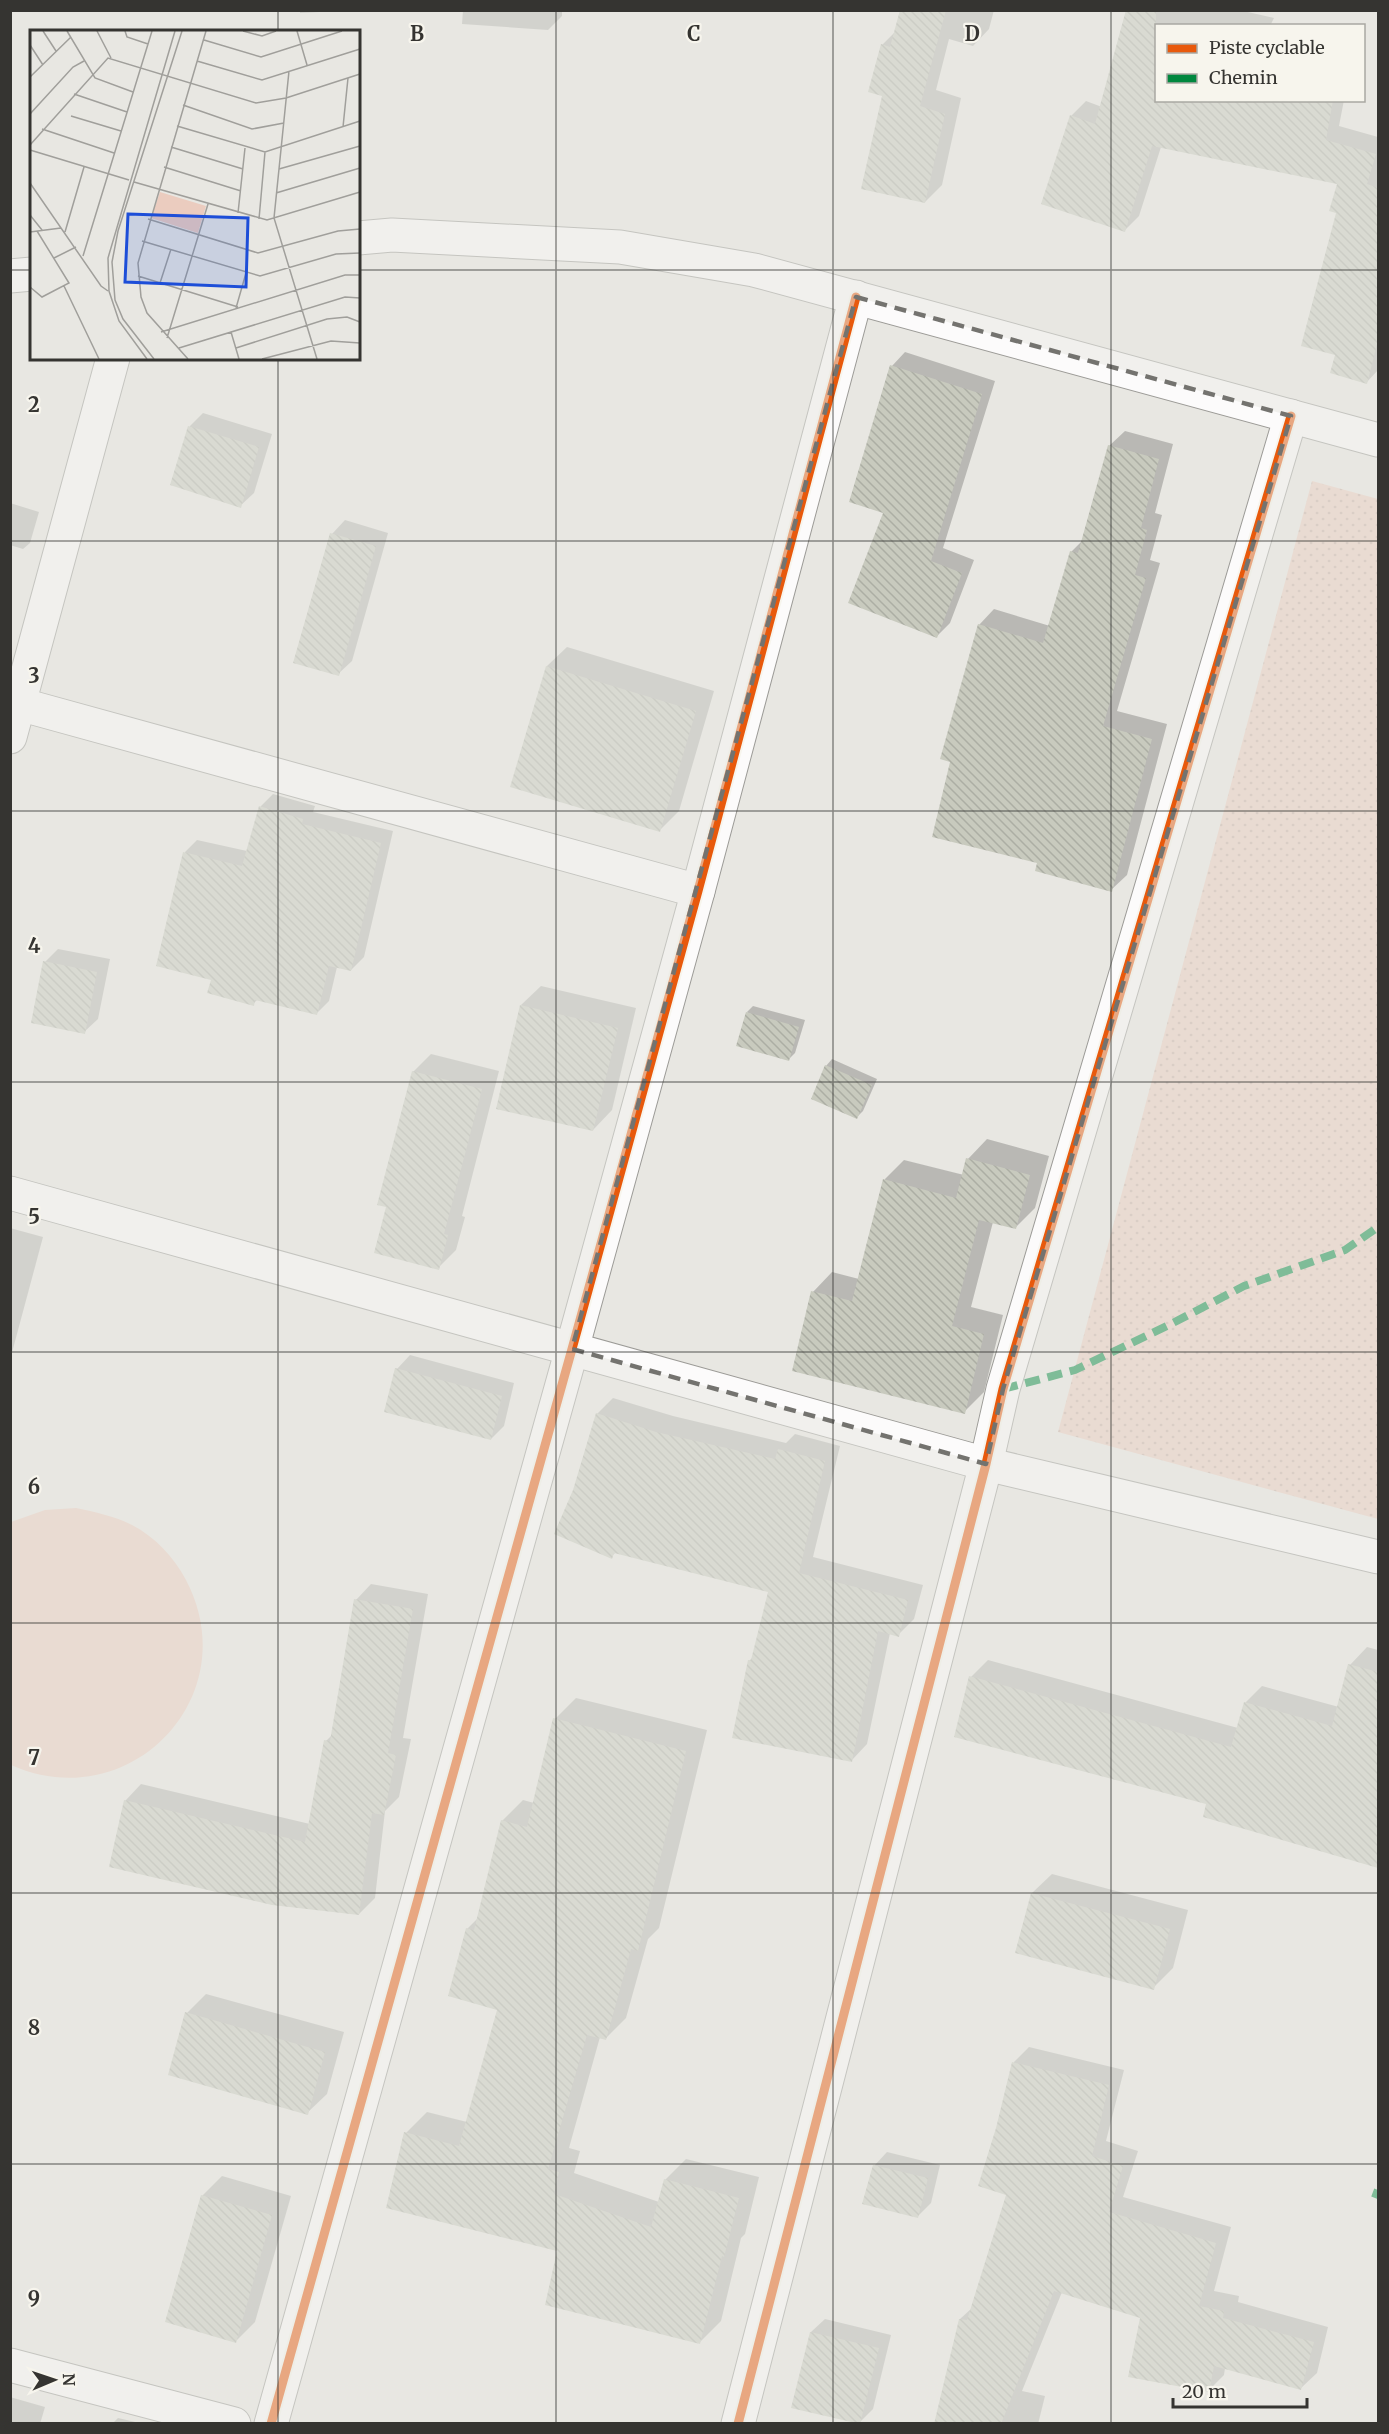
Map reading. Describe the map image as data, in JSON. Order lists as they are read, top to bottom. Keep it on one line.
{"legend":["Piste cyclable","Chemin"],"scale_bar":"20 m","north":"right","grid":{"columns":["B","C","D"],"rows":["2","3","4","5","6","7","8","9"]}}
